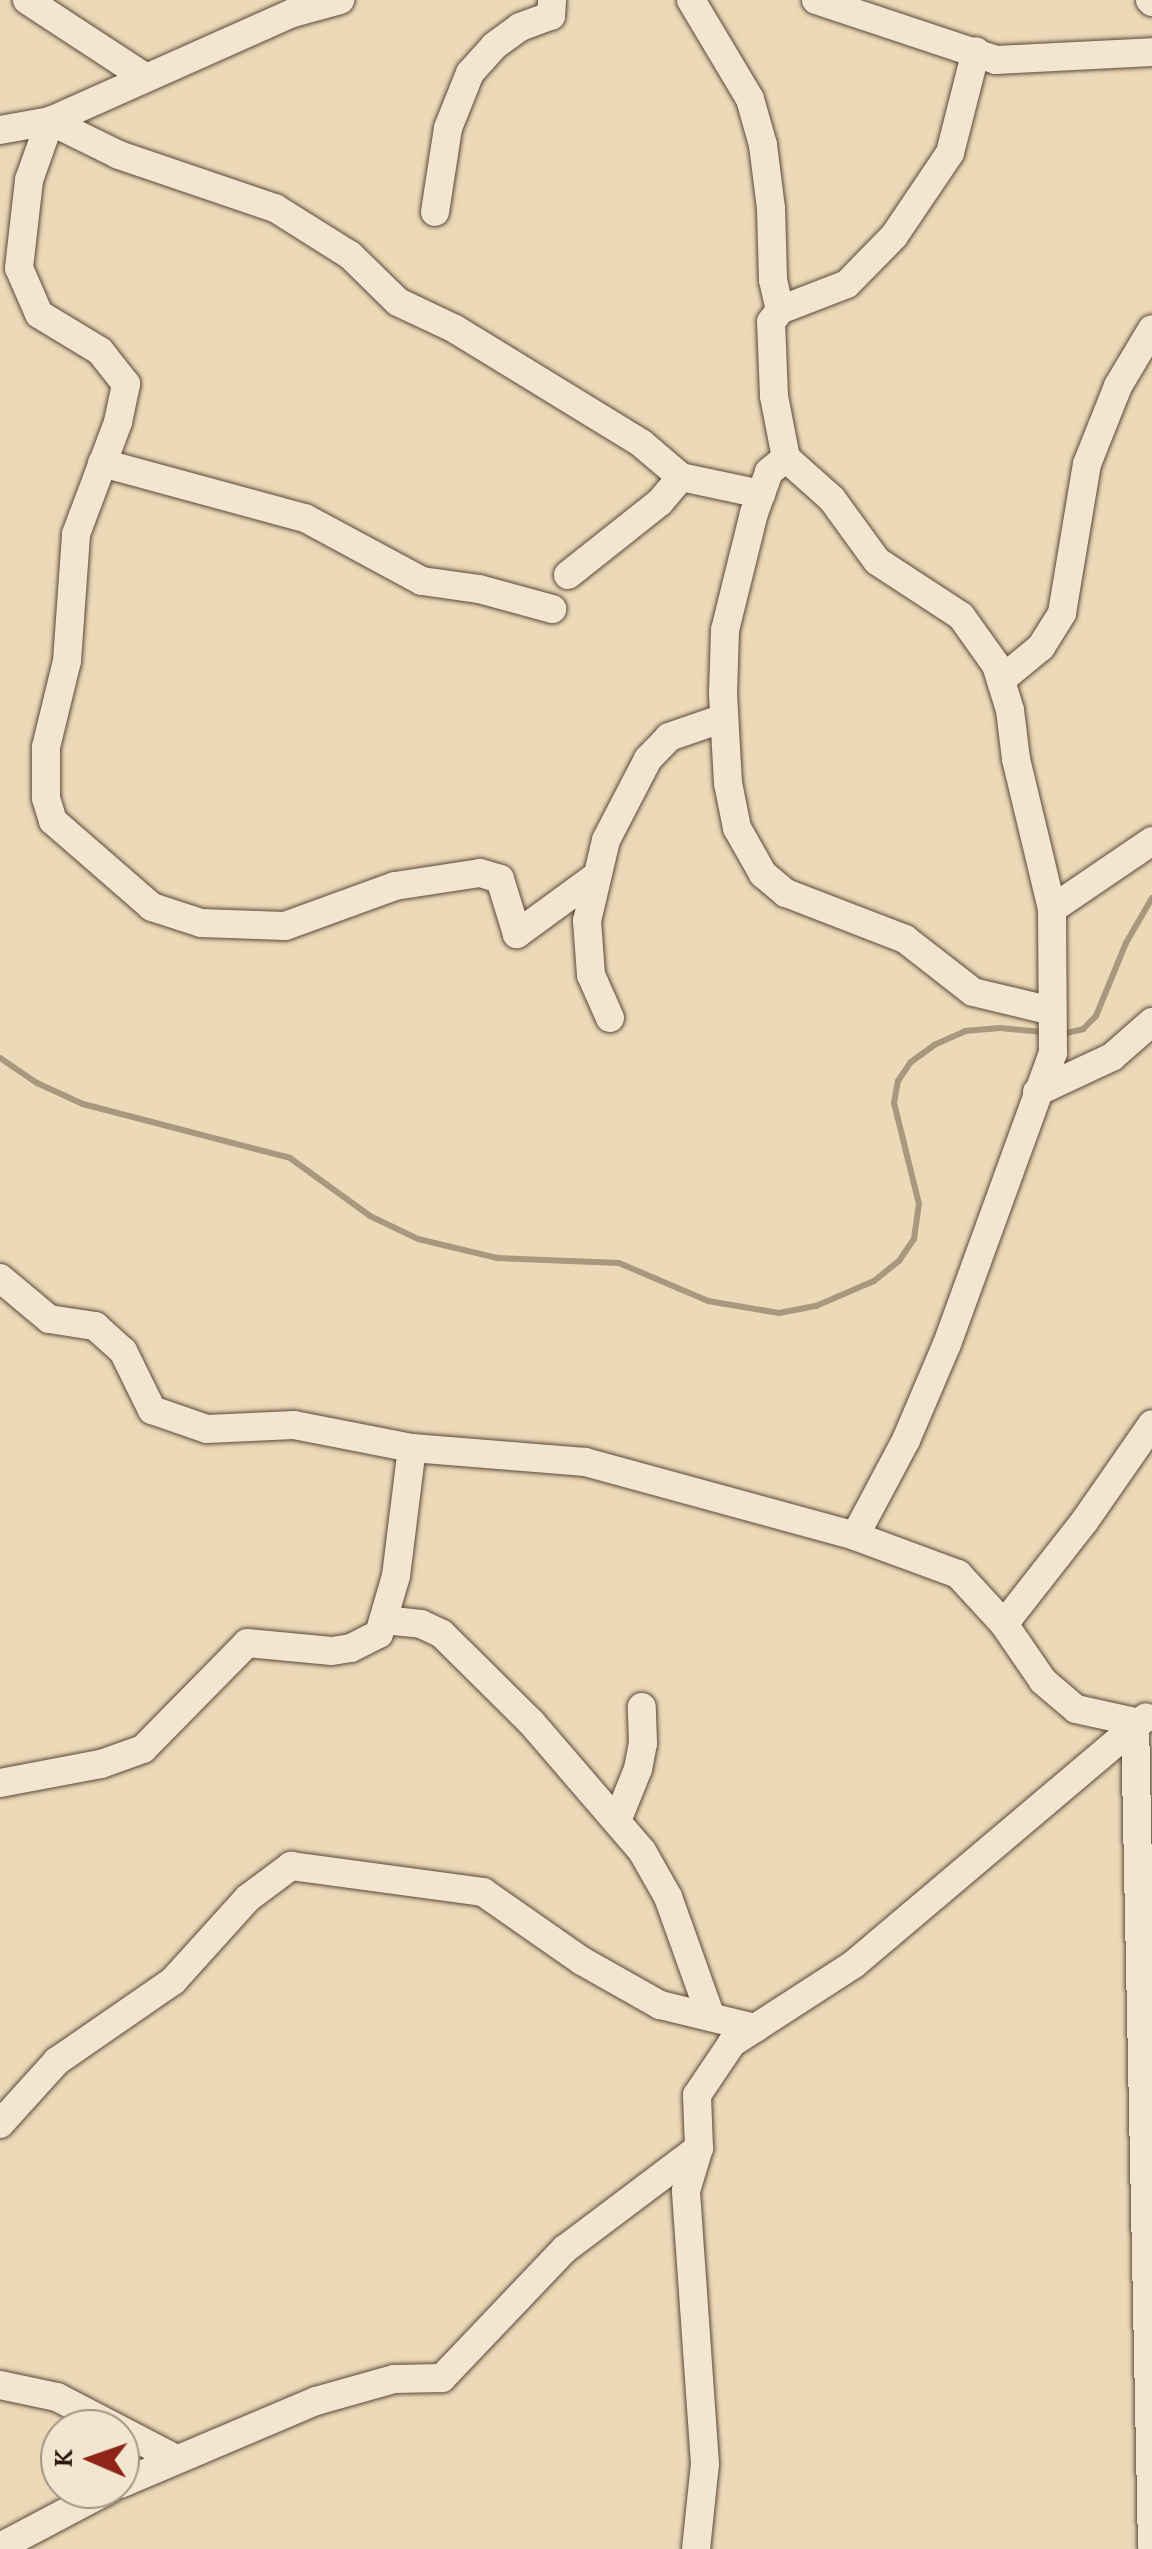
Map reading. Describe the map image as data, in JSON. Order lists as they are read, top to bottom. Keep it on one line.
{"north":"left"}
